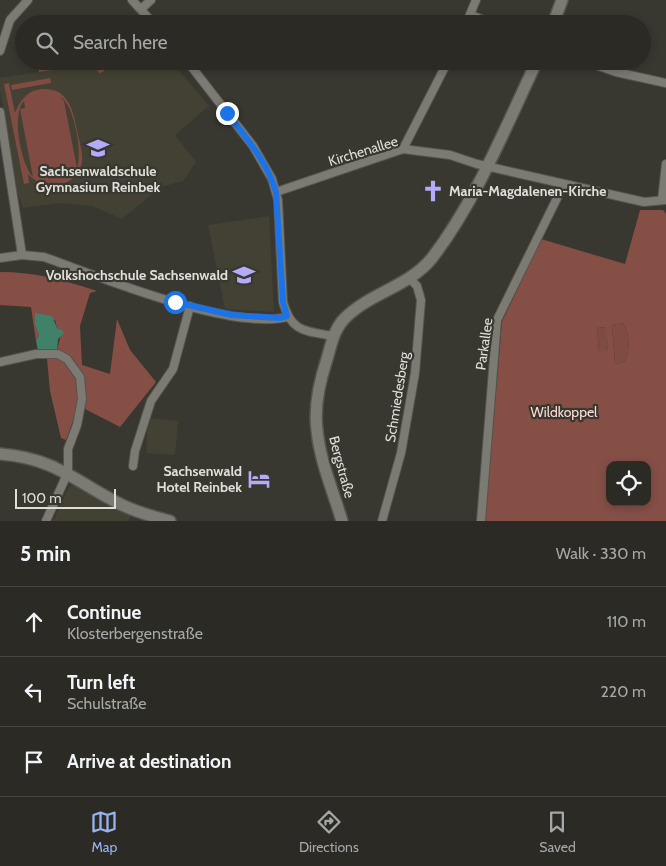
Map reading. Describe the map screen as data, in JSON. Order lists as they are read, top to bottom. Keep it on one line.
{"streets":{"main road":["Bergstraße"],"street":["Kirchenallee","Parkallee","Schmiedesberg"]},"crossings":[["Kirchenallee","Parkallee"]],"parks":["Wildkoppel"],"places":{"school or university":["Sachsenwaldschule Gymnasium Reinbek","Volkshochschule Sachsenwald"],"church":["Maria-Magdalenen-Kirche"],"hotel":["Sachsenwald Hotel Reinbek"]},"scale_bar":"100 m","page":{"search":"Search here","scale":"100 m","heading":["5 min","Walk · 330 m"],"list":[["Continue","Klosterbergenstraße","110 m"],["Turn left","Schulstraße","220 m"],"Arrive at destination"],"nav":["Map","Directions","Saved"]}}
